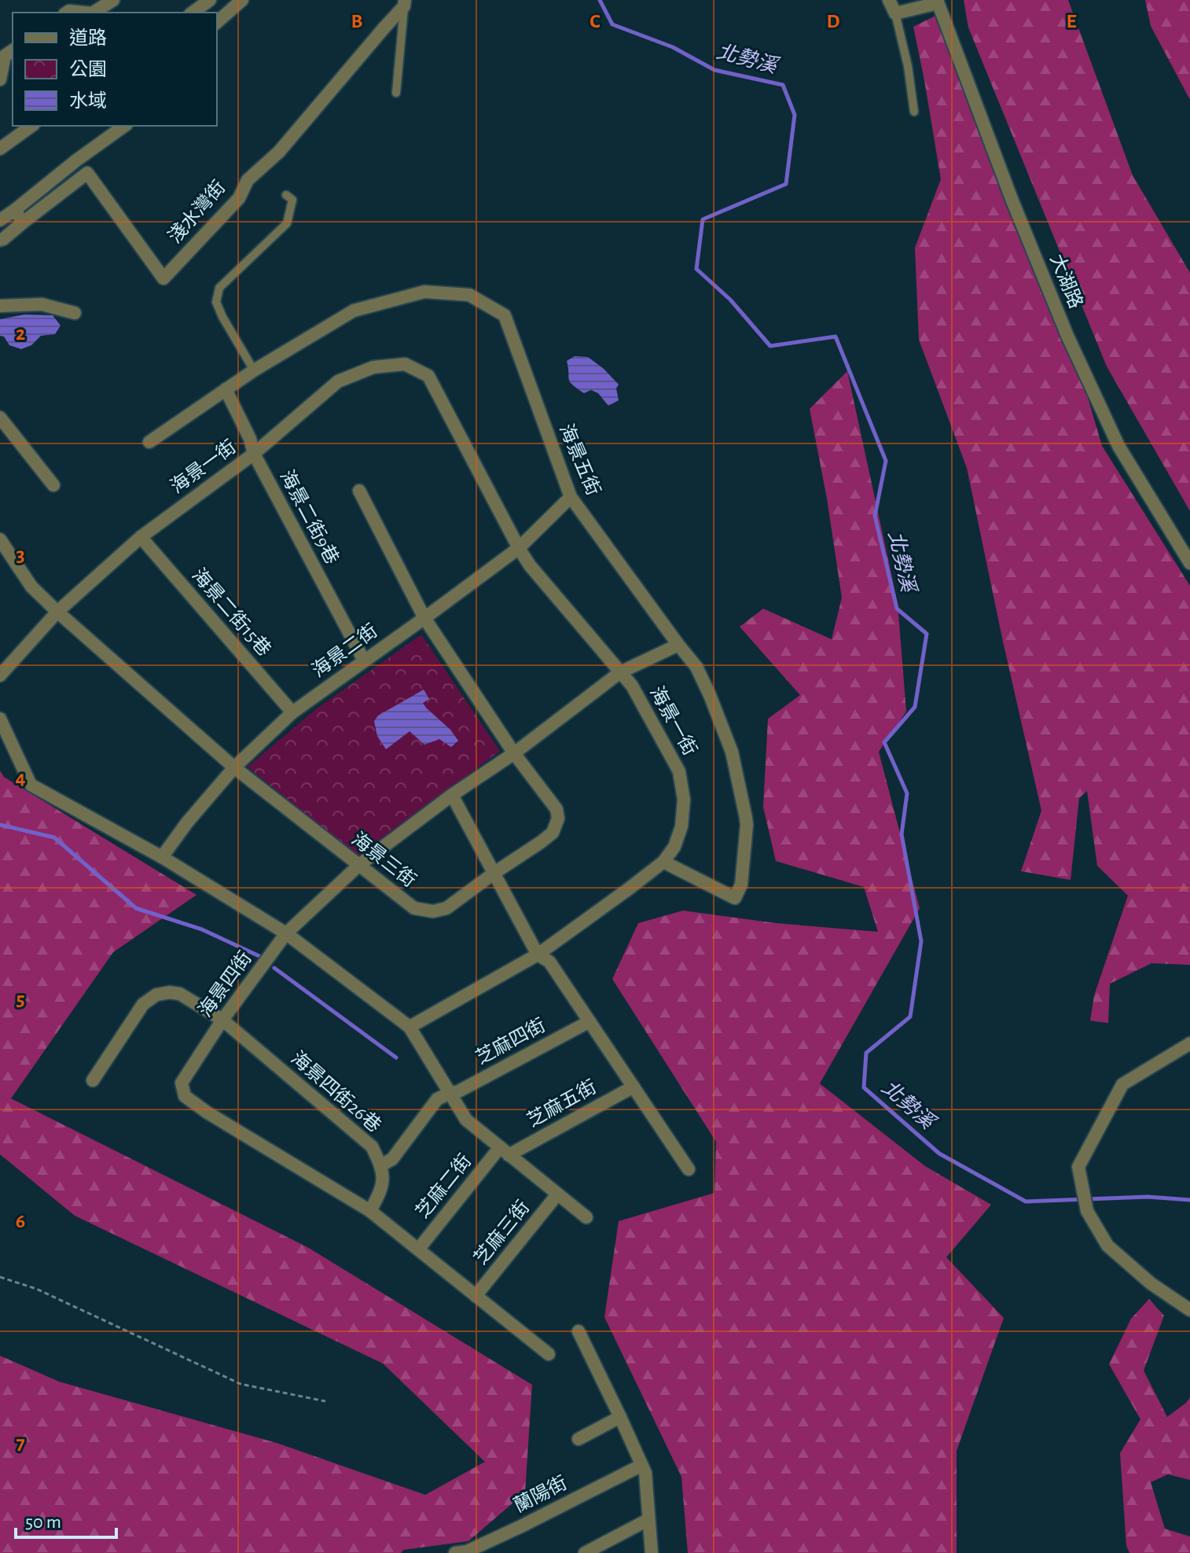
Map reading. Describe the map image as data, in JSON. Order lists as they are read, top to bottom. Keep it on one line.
{"streets":{"street":["淺水灣街","大湖路","海景五街","海景一街","海景二街9巷","海景二街15巷","海景二街","海景三街","海景四街","芝麻四街","海景四街26巷","芝麻五街","芝麻二街","芝麻三街","蘭陽街"]},"crossings":[["海景五街","海景一街"],["海景五街","海景二街9巷"],["海景五街","海景二街"],["海景五街","海景四街"],["海景一街","海景二街9巷"],["海景一街","海景二街15巷"],["海景一街","海景二街"],["海景一街","海景三街"],["海景一街","海景四街"],["海景二街9巷","海景二街"],["海景二街15巷","海景二街"],["海景二街","海景三街"],["海景三街","海景四街"],["海景四街","海景四街26巷"],["海景四街","芝麻二街"],["海景四街","芝麻三街"],["芝麻四街","海景四街26巷"],["芝麻五街","芝麻二街"]],"water":["北勢溪"],"legend":["道路","公園","水域"],"scale_bar":"50 m","grid":{"columns":["B","C","D","E"],"rows":["2","3","4","5","6","7"]}}
